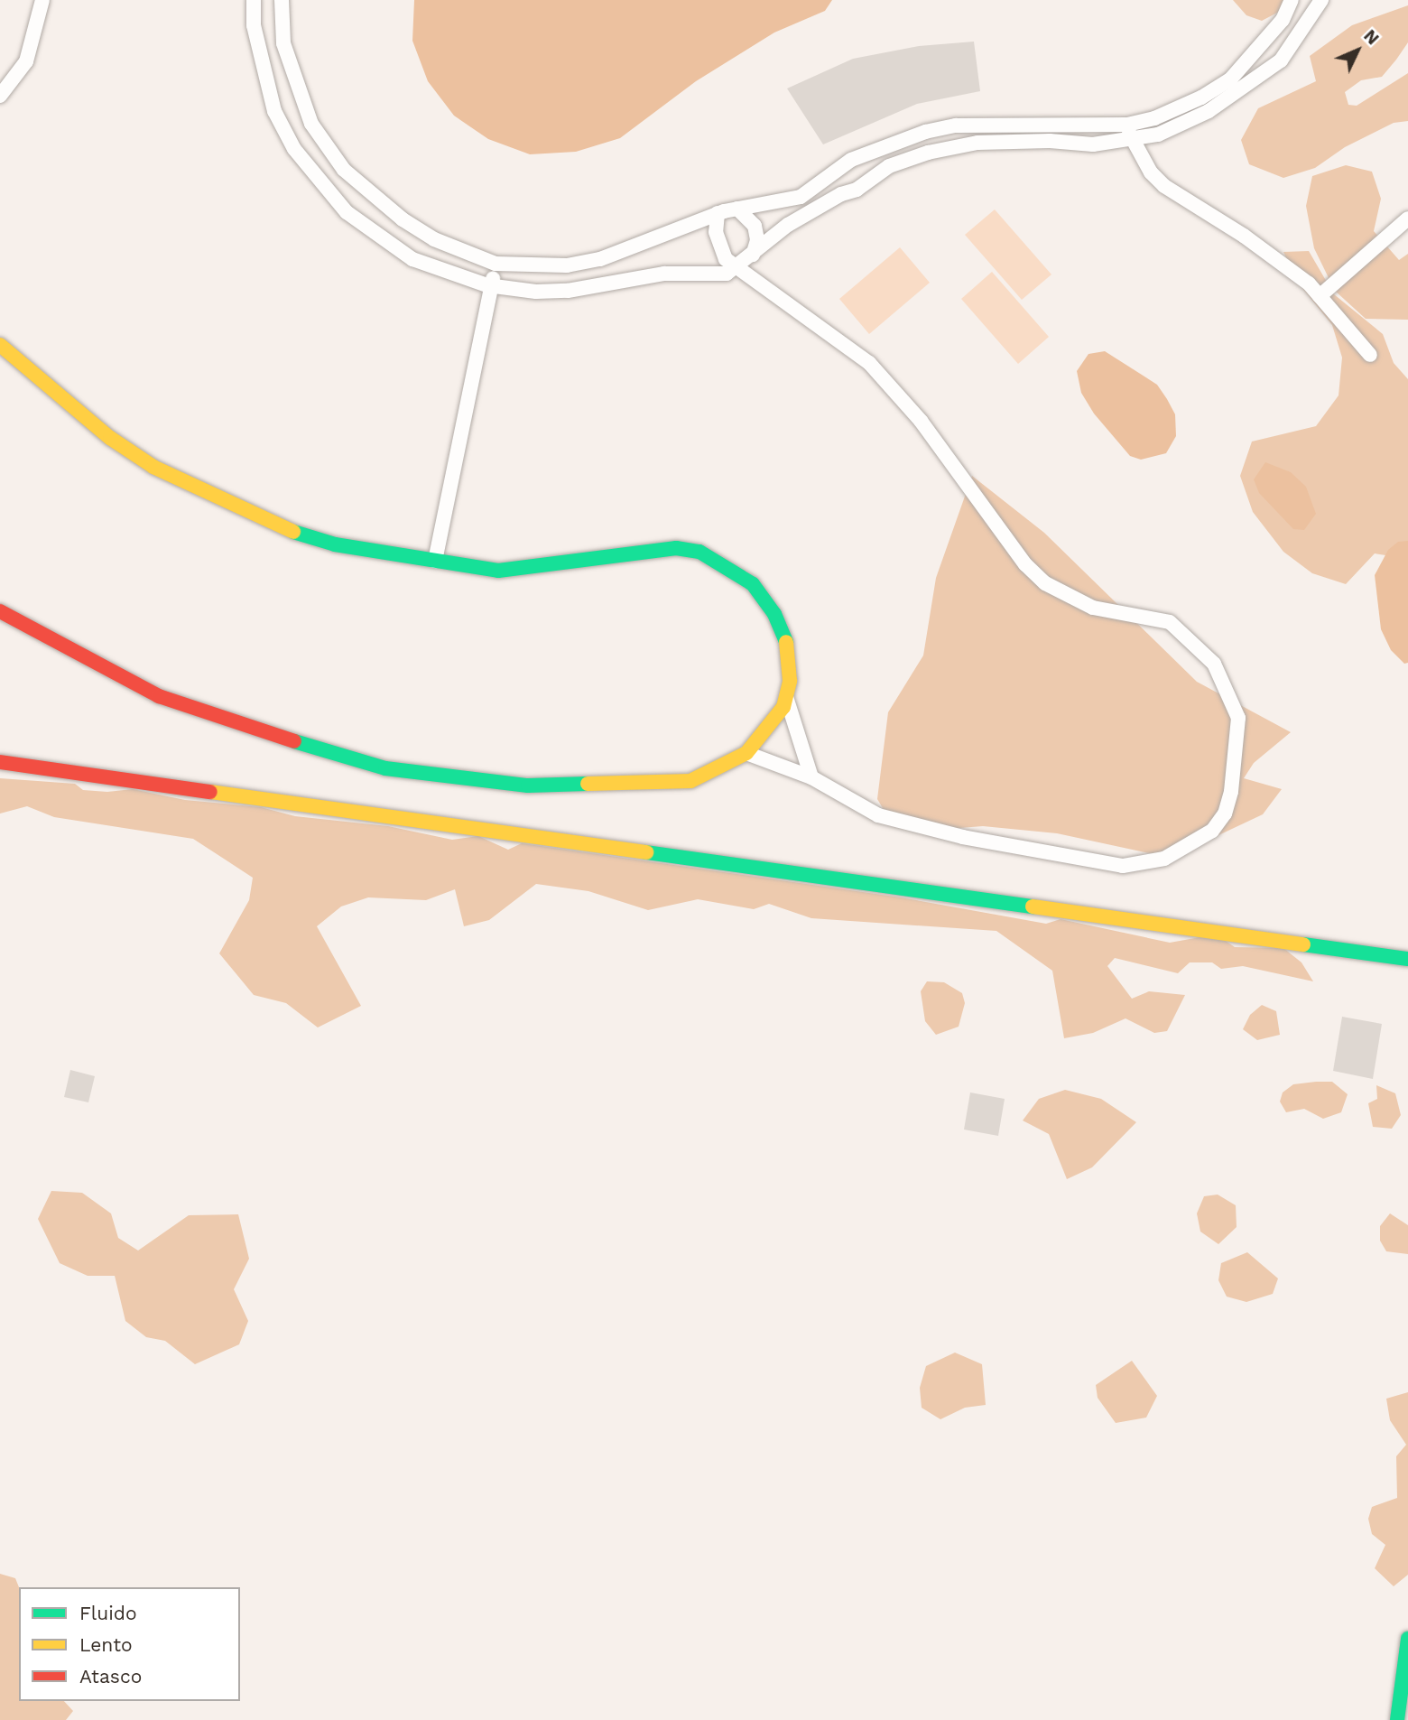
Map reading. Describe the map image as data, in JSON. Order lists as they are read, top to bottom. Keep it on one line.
{"legend":["Fluido","Lento","Atasco"],"north":"top right"}
